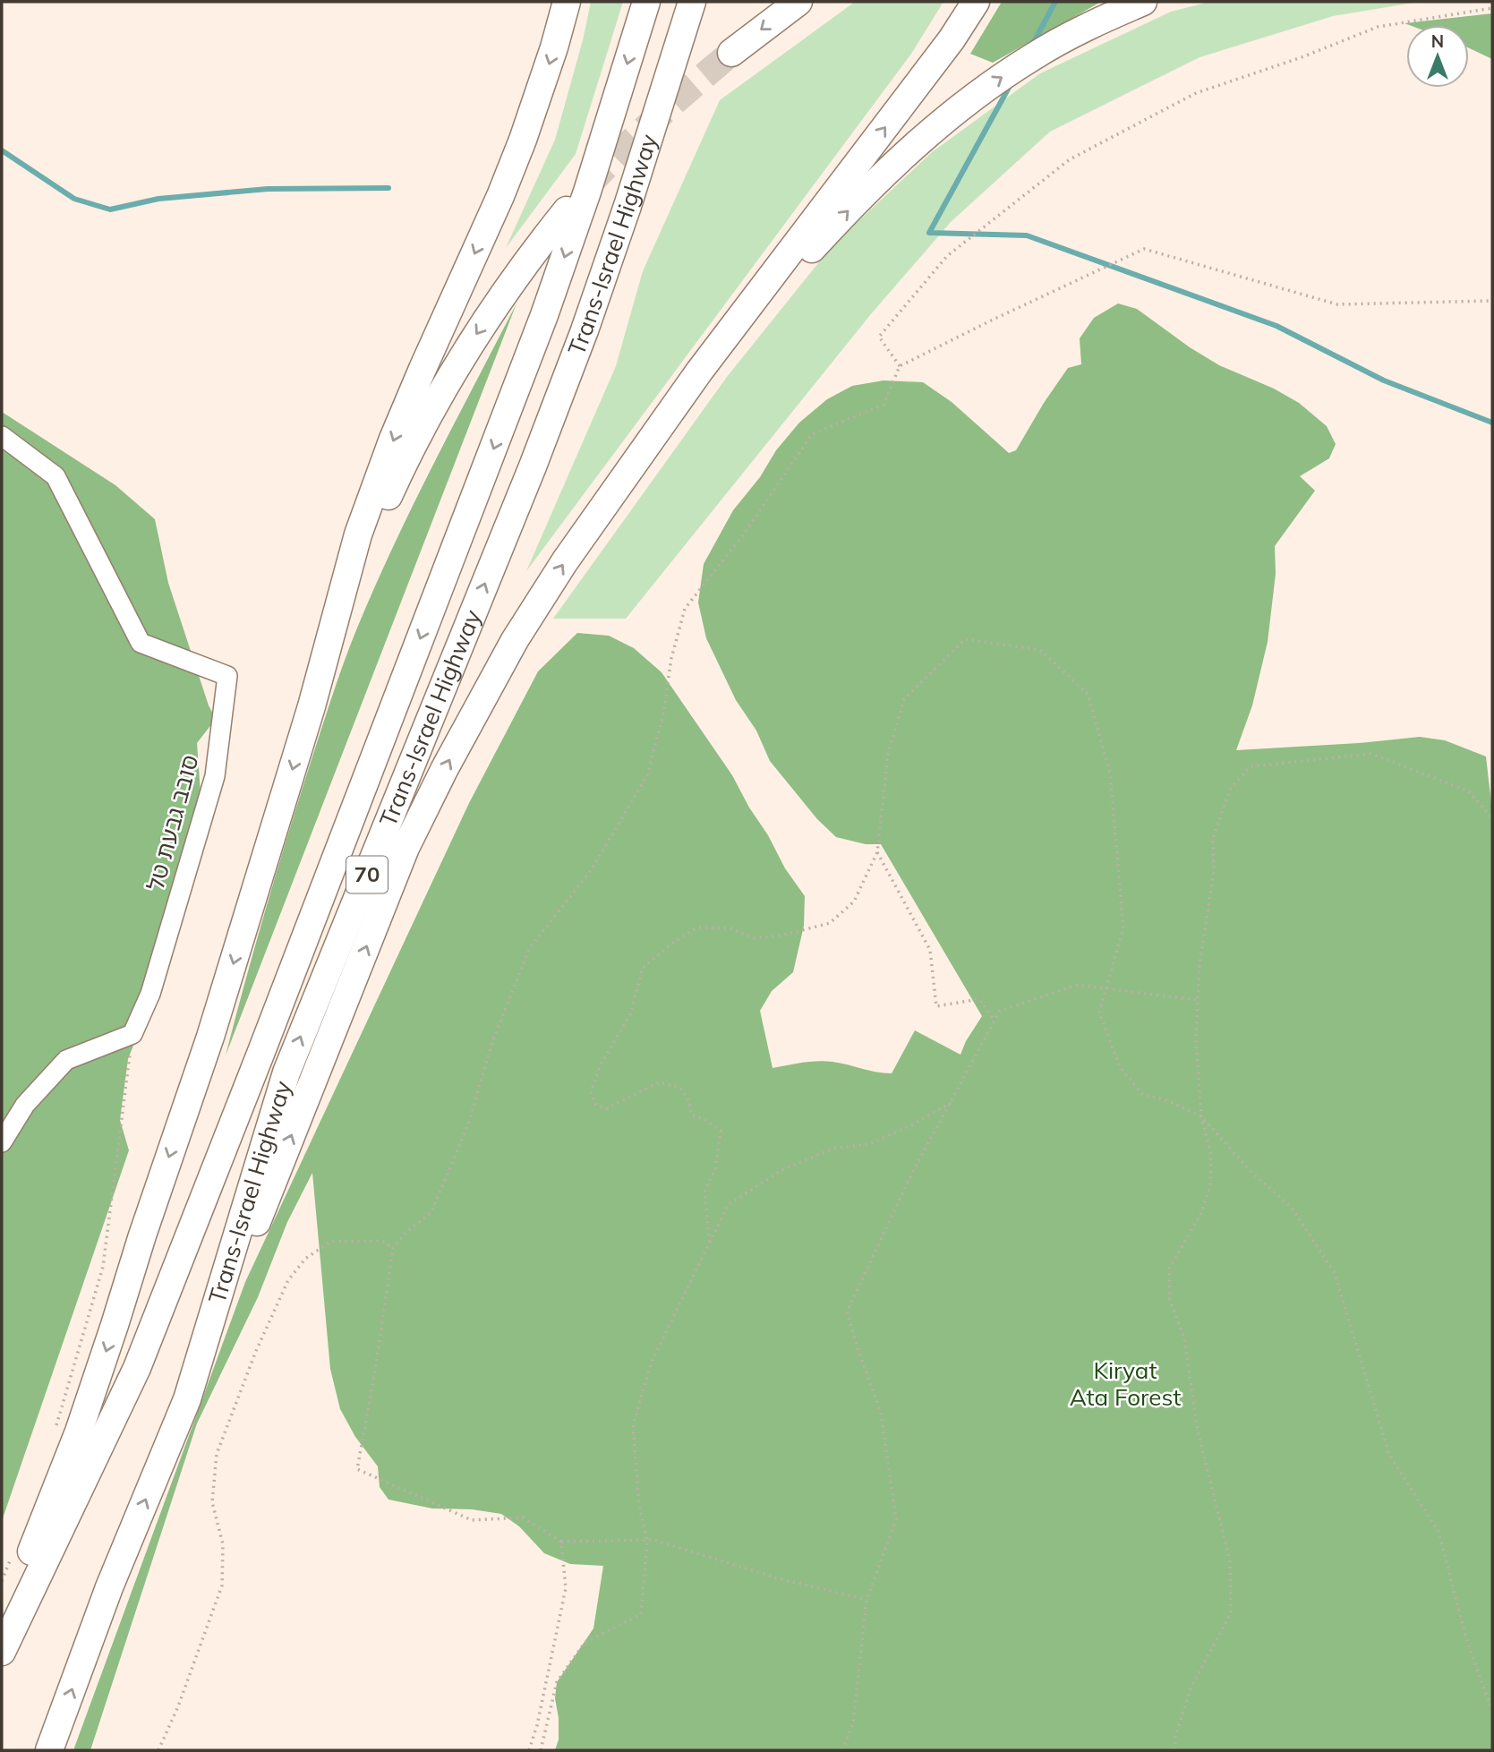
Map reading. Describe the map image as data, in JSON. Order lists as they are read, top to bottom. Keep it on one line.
{"streets":{"highway":["Trans-Israel Highway","70"],"lane":["סובב גבעת טל"]},"parks":["Kiryat Ata Forest"],"north":"top"}
